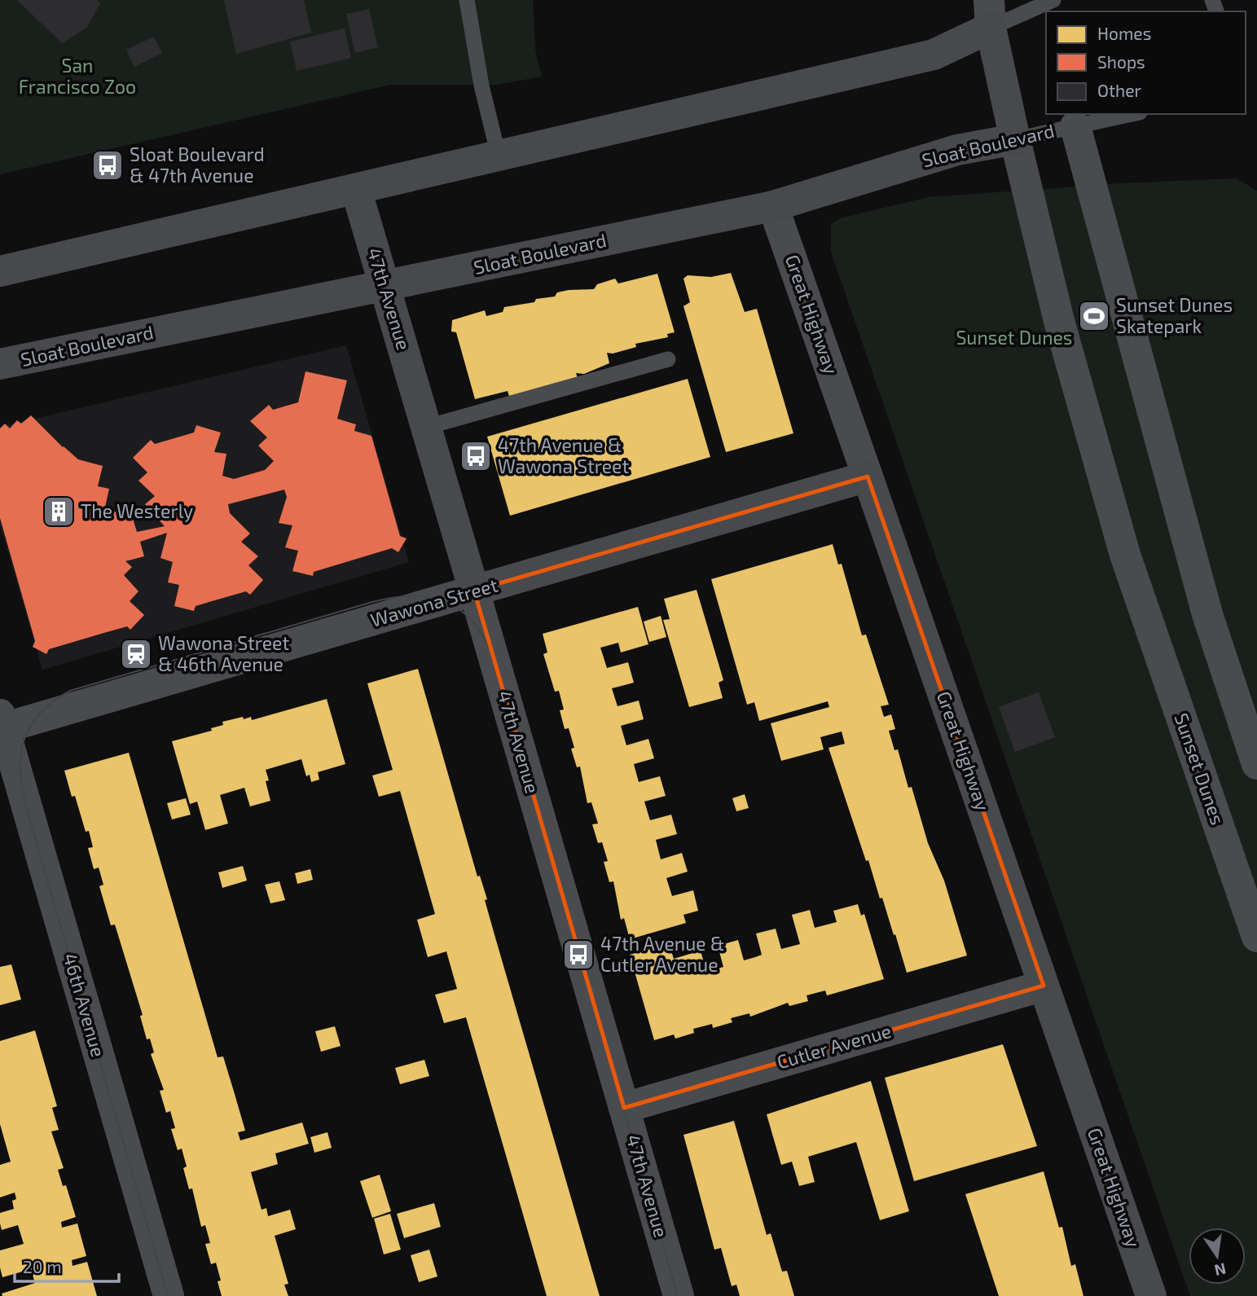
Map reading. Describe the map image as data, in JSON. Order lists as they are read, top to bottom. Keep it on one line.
{"streets":{"street":["Sloat Boulevard","47th Avenue","Great Highway","Wawona Street","Sunset Dunes","46th Avenue","Cutler Avenue"]},"crossings":[["Sloat Boulevard","47th Avenue"],["Sloat Boulevard","Great Highway"],["Sloat Boulevard","Sunset Dunes"],["47th Avenue","Wawona Street"],["47th Avenue","Cutler Avenue"],["Great Highway","Wawona Street"],["Great Highway","Cutler Avenue"],["Wawona Street","46th Avenue"]],"parks":["San Francisco Zoo","Sunset Dunes"],"places":{"bus stop":["Sloat Boulevard & 47th Avenue","47th Avenue & Wawona Street","47th Avenue & Cutler Avenue"],"sports":["Sunset Dunes Skatepark"],"building":["The Westerly"],"station":["Wawona Street & 46th Avenue"]},"legend":["Homes","Shops","Other"],"scale_bar":"20 m","north":"bottom"}
